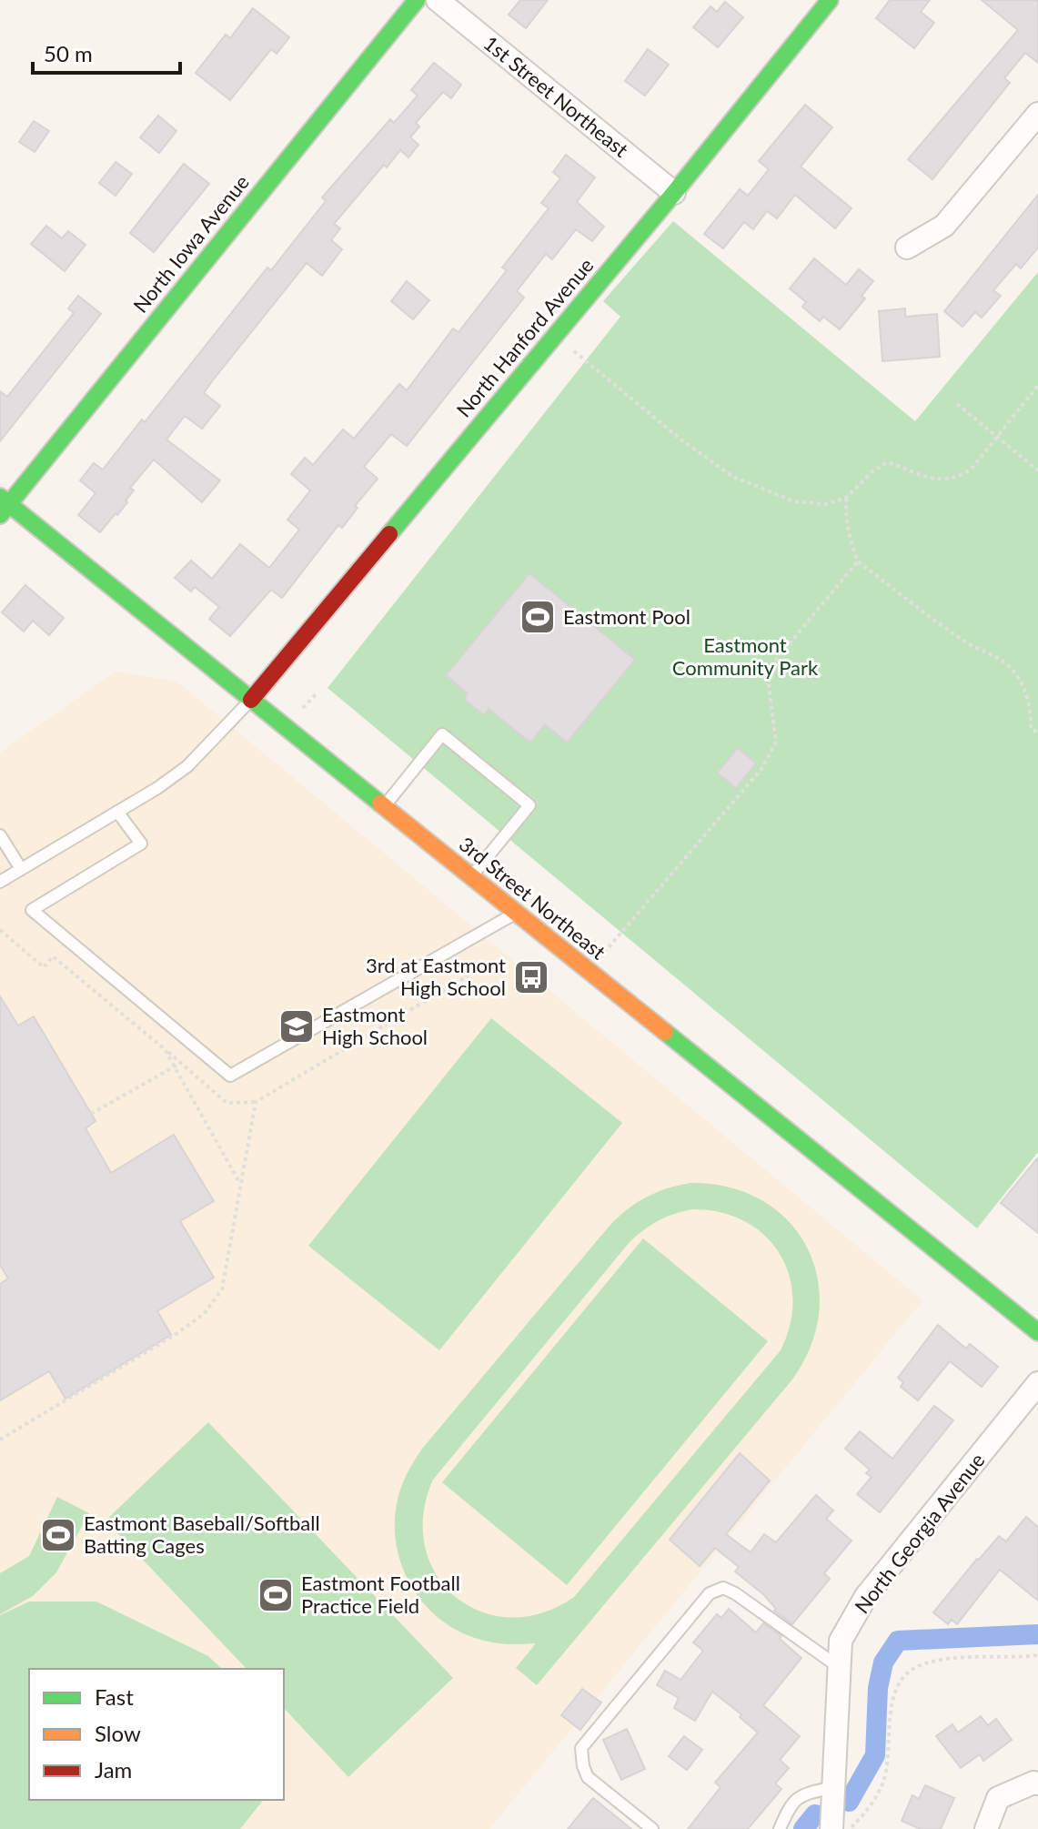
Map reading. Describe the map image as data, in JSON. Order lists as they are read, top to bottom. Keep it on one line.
{"streets":{"street":["1st Street Northeast","North Iowa Avenue","North Hanford Avenue","3rd Street Northeast","North Georgia Avenue"]},"crossings":[["1st Street Northeast","North Hanford Avenue"],["North Iowa Avenue","3rd Street Northeast"],["North Hanford Avenue","3rd Street Northeast"]],"parks":["Eastmont Community Park"],"places":{"sports":["Eastmont Pool","Eastmont Baseball/Softball Batting Cages","Eastmont Football Practice Field"],"bus stop":["3rd at Eastmont High School"],"school or university":["Eastmont High School"]},"legend":["Fast","Slow","Jam"],"scale_bar":"50 m"}
